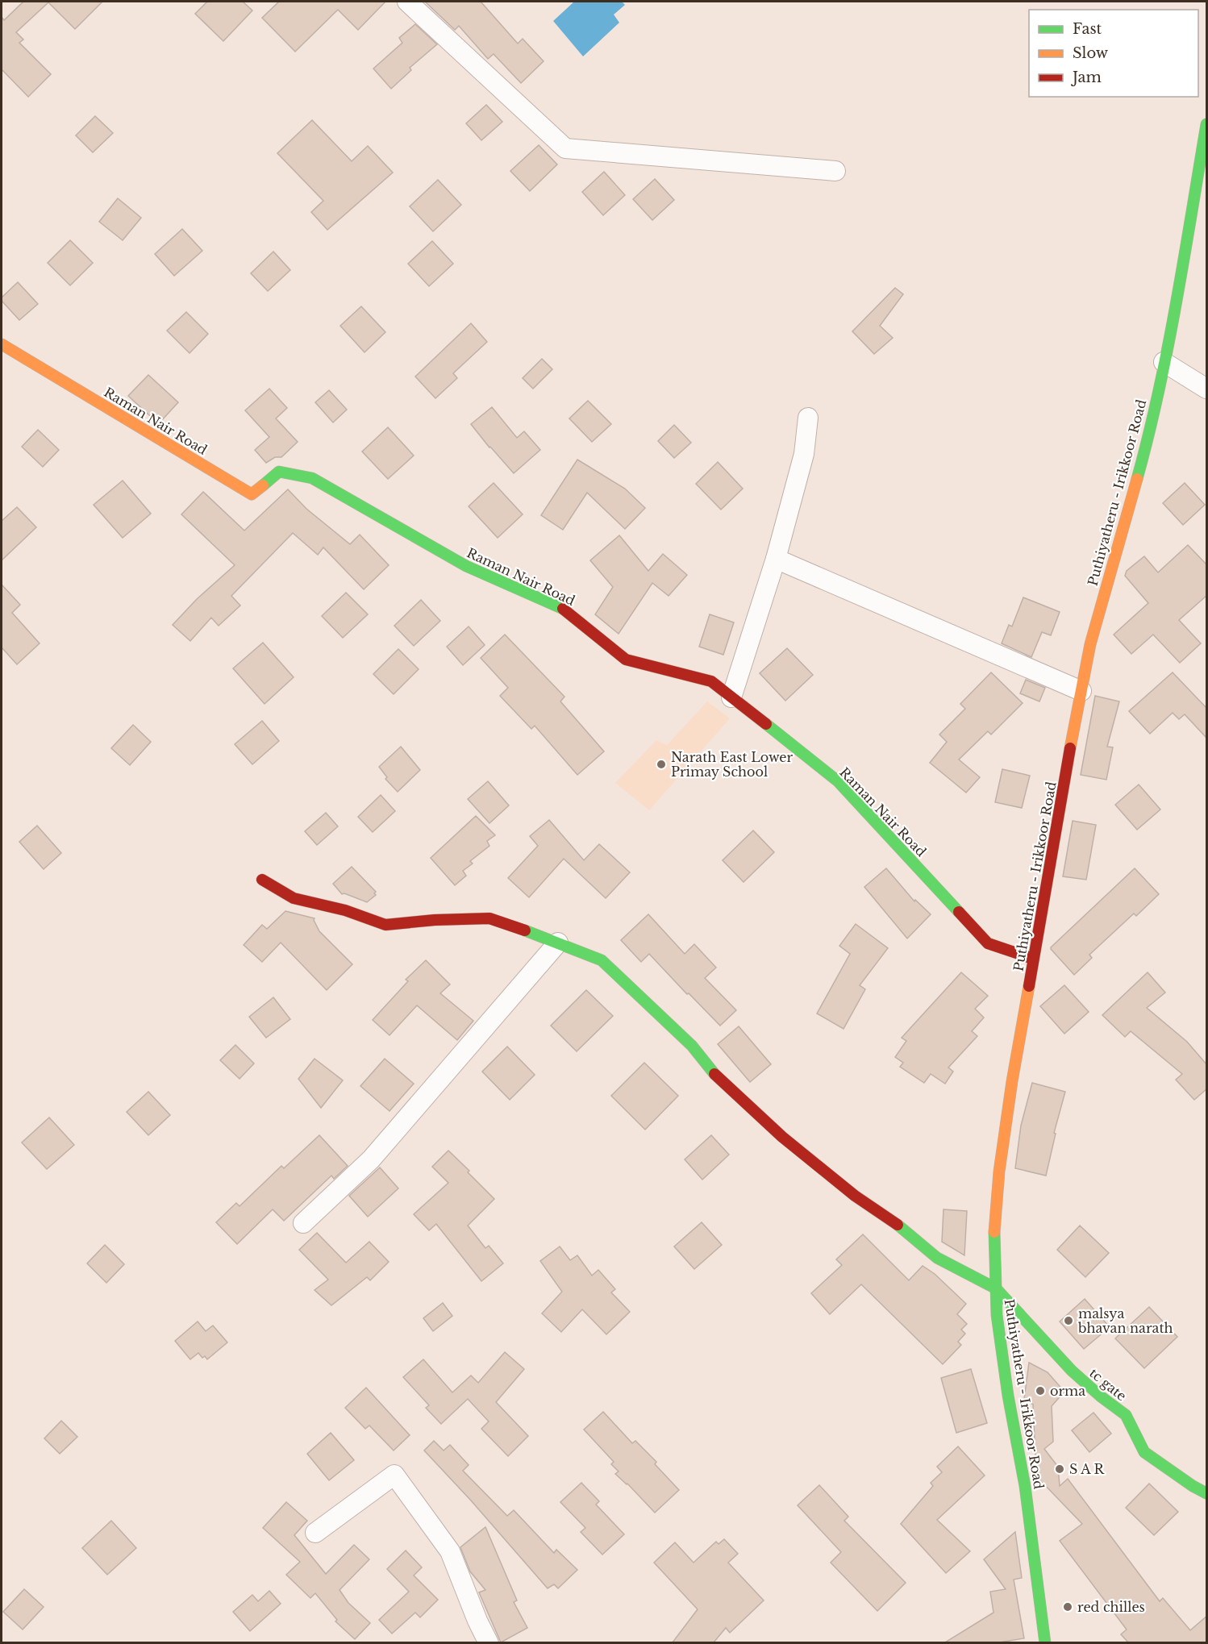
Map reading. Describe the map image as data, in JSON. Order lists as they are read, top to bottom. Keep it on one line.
{"streets":{"street":["Raman Nair Road","Puthiyatheru - Irikkoor Road","tc gate"]},"crossings":[["Raman Nair Road","Puthiyatheru - Irikkoor Road"],["Puthiyatheru - Irikkoor Road","tc gate"]],"places":["Narath East Lower Primay School","malsya bhavan narath","orma","S A R","red chilles"],"legend":["Fast","Slow","Jam"]}
